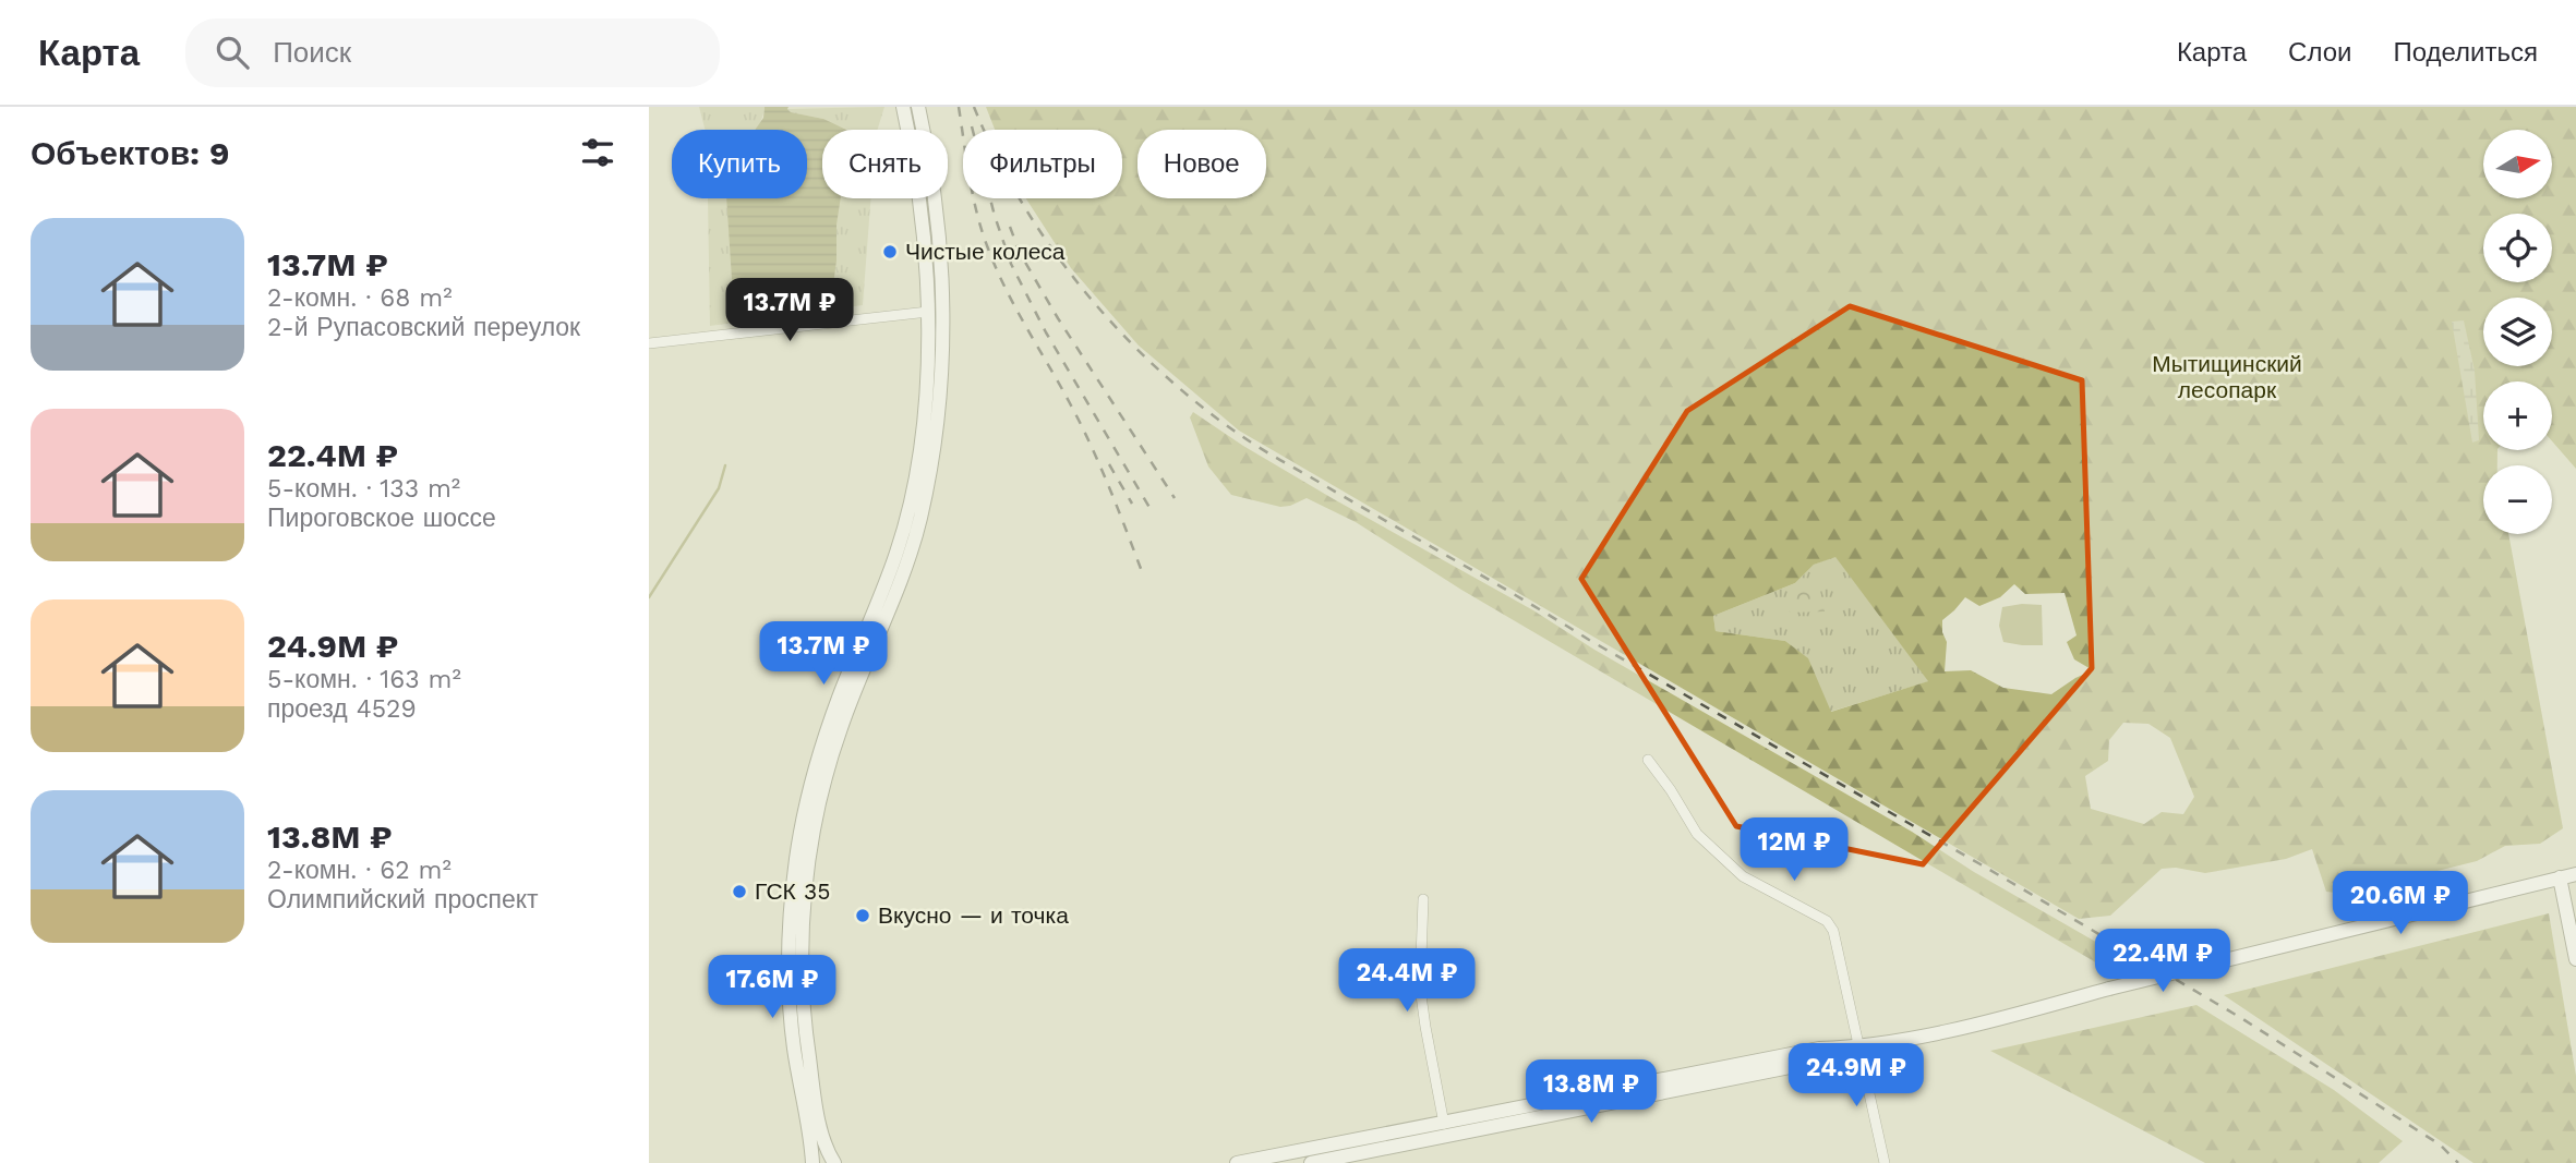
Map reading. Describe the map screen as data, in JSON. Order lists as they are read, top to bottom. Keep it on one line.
{"parks":["Мытищинский лесопарк"],"places":["Чистые колеса","ГСК 35","Вкусно — и точка"],"north":"right","page":{"header":"Карта","search":"Поиск","nav":["Карта","Слои","Поделиться"],"heading":"Объектов: 9","map_buttons":["+","−"],"chip":["Купить","Снять","Фильтры","Новое"],"list":[{"name":"13.7M ₽","note":"2-комн. · 68 m² · 2-й Рупасовский переулок"},{"name":"22.4M ₽","note":"5-комн. · 133 m² · Пироговское шоссе"},{"name":"24.9M ₽","note":"5-комн. · 163 m² · проезд 4529"},{"name":"13.8M ₽","note":"2-комн. · 62 m² · Олимпийский проспект"}],"price":["13.7M ₽","13.7M ₽","12M ₽","20.6M ₽","22.4M ₽","24.4M ₽","17.6M ₽","24.9M ₽","13.8M ₽"]}}
